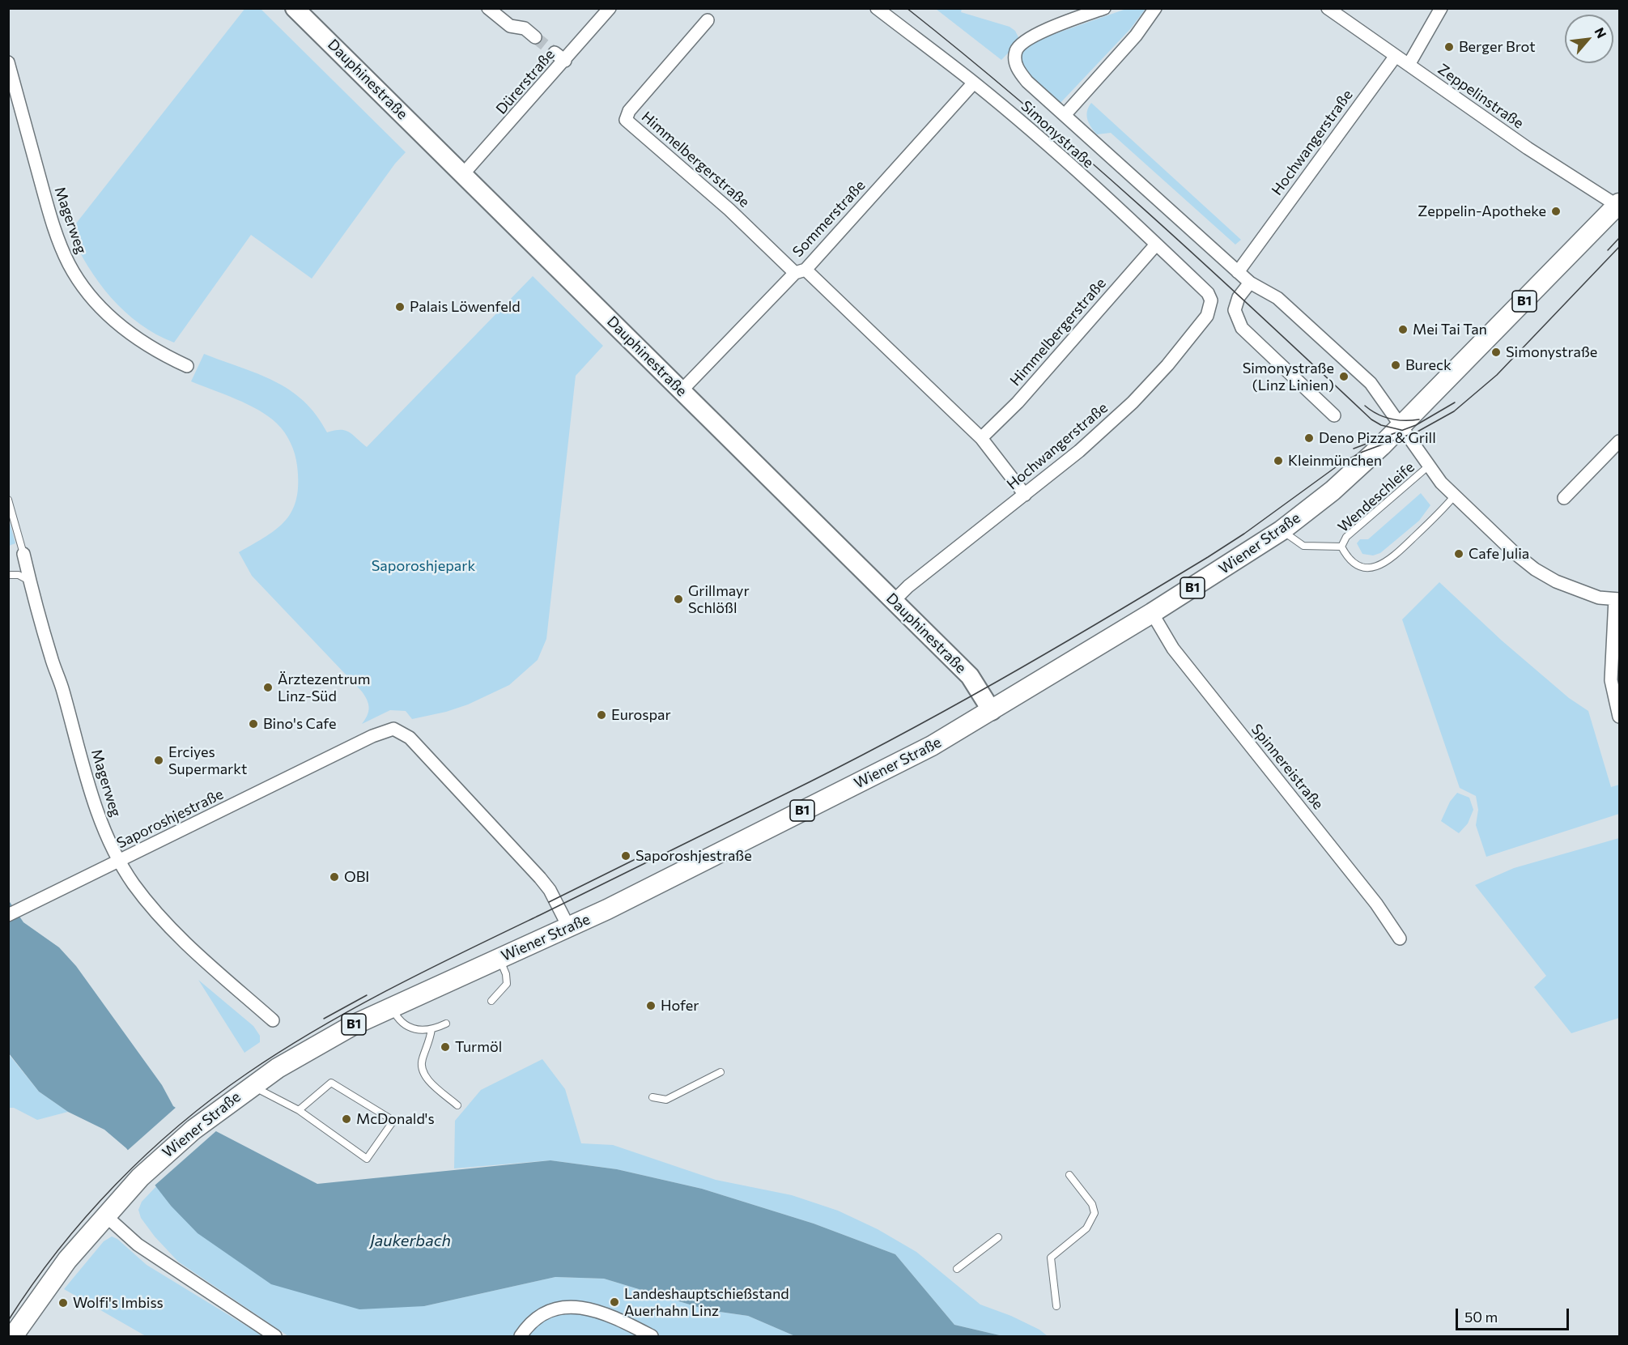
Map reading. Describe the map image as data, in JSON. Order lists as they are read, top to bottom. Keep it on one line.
{"streets":{"main road":["Dauphinestraße","B1","Wiener Straße"],"street":["Dürerstraße","Zeppelinstraße","Simonystraße","Hochwangerstraße","Himmelbergerstraße","Sommerstraße","Magerweg","Spinnereistraße","Saporoshjestraße"],"lane":["Wendeschleife"]},"crossings":[["Dauphinestraße","Dürerstraße"],["Dauphinestraße","Hochwangerstraße"],["Dauphinestraße","Sommerstraße"],["Dauphinestraße","Wiener Straße"],["Zeppelinstraße","Hochwangerstraße"],["Zeppelinstraße","Wiener Straße"],["Simonystraße","Hochwangerstraße"],["Simonystraße","Himmelbergerstraße"],["Simonystraße","Sommerstraße"],["Simonystraße","Wendeschleife"],["Simonystraße","Wiener Straße"],["Hochwangerstraße","Himmelbergerstraße"],["Himmelbergerstraße","Sommerstraße"],["Magerweg","Saporoshjestraße"],["Wiener Straße","Spinnereistraße"],["Wiener Straße","Saporoshjestraße"]],"water":["Jaukerbach"],"parks":["Saporoshjepark"],"places":["Berger Brot","Zeppelin-Apotheke","Palais Löwenfeld","Mei Tai Tan","Simonystraße","Bureck","Simonystraße (Linz Linien)","Deno Pizza & Grill","Kleinmünchen","Cafe Julia","Grillmayr Schlößl","Ärztezentrum Linz-Süd","Eurospar","Bino's Cafe","Erciyes Supermarkt","Saporoshjestraße","OBI","Hofer","Turmöl","McDonald's","Landeshauptschießstand Auerhahn Linz","Wolfi's Imbiss"],"scale_bar":"50 m","north":"top right"}
